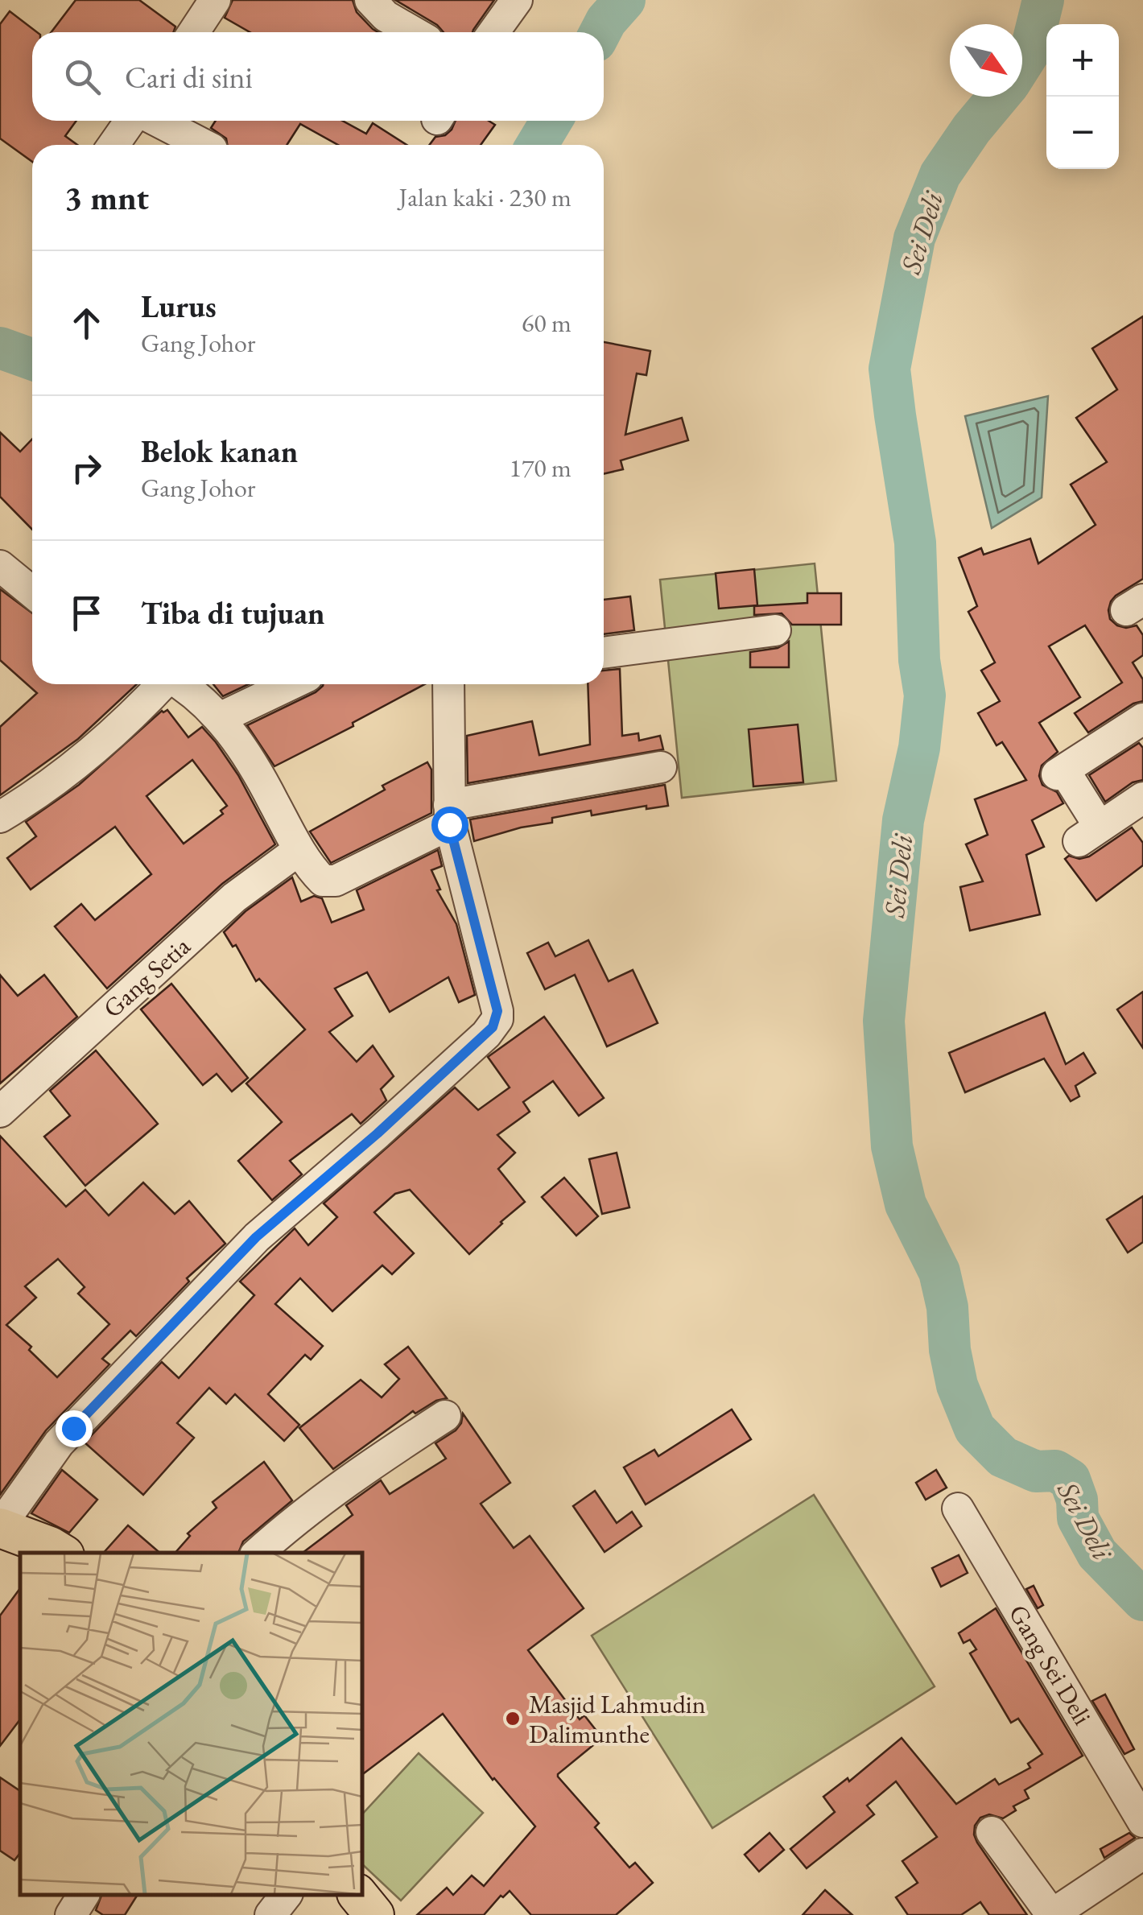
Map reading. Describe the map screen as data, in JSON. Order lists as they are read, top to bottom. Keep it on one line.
{"streets":{"street":["Gang Setia","Gang Sei Deli"]},"water":["Sei Deli"],"places":["Masjid Lahmudin Dalimunthe"],"north":"bottom right","page":{"map_buttons":["+","−"],"search":"Cari di sini","heading":["3 mnt","Jalan kaki · 230 m"],"list":[["Lurus","Gang Johor","60 m"],["Belok kanan","Gang Johor","170 m"],"Tiba di tujuan"]}}
